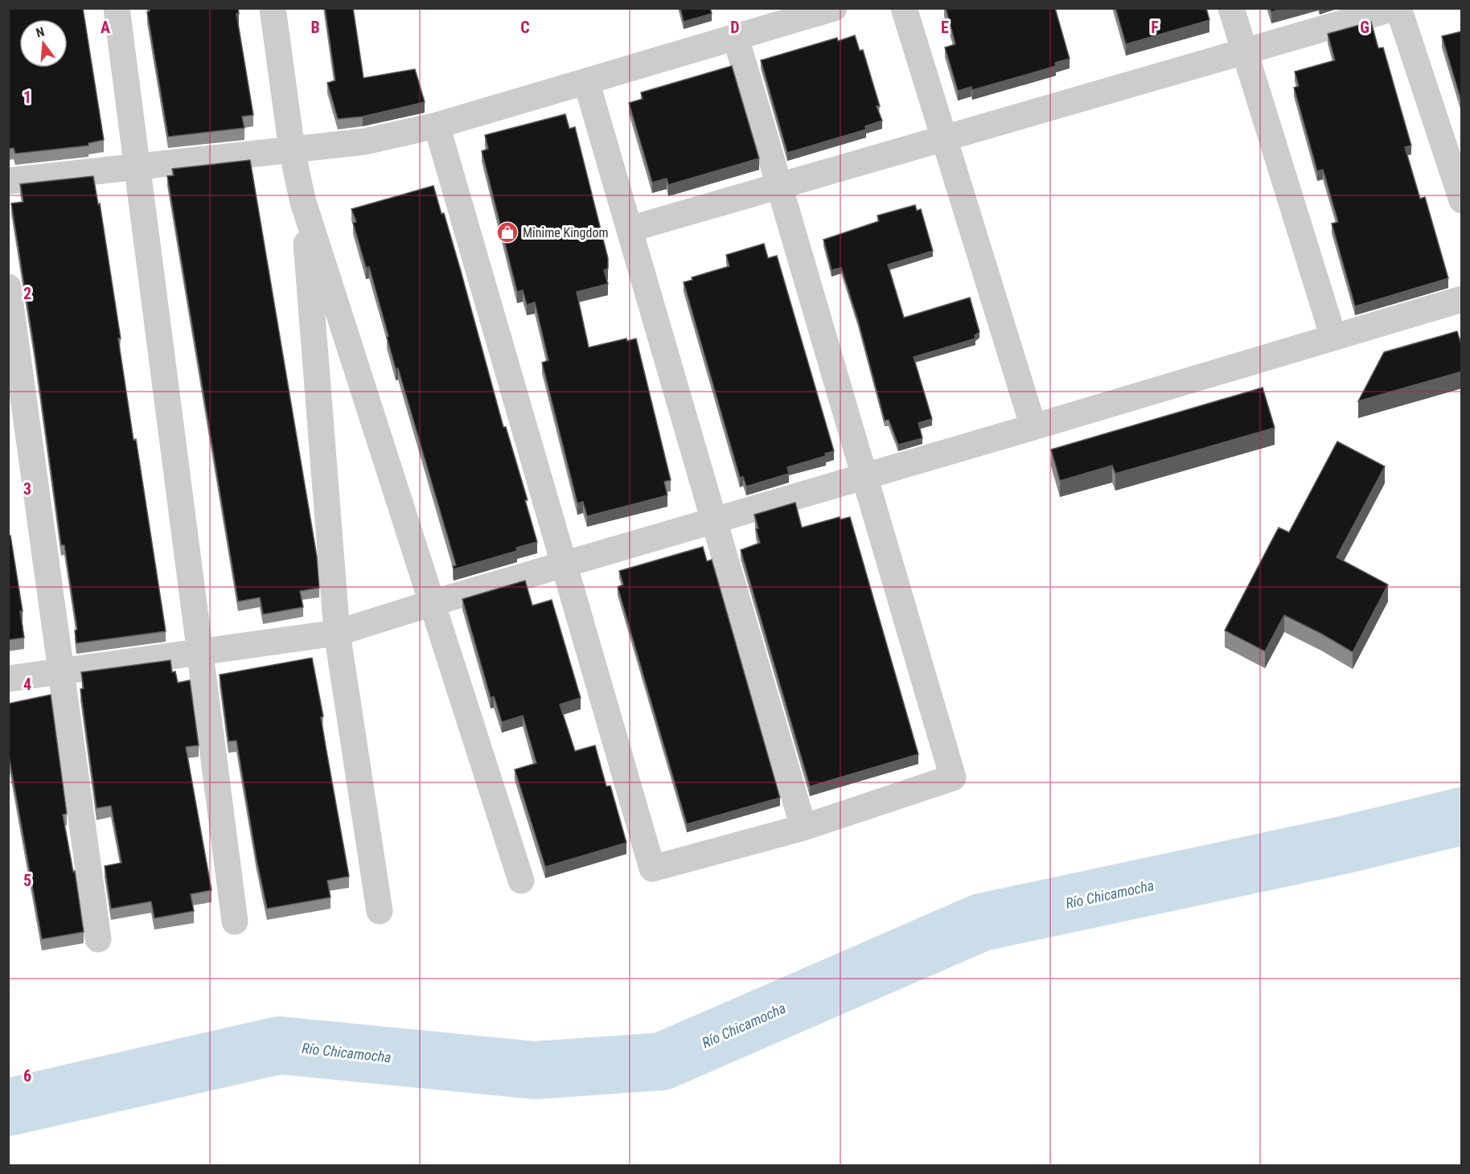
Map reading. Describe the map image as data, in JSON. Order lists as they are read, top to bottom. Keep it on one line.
{"water":["Río Chicamocha"],"places":{"shop":["Minime Kingdom"]},"north":"top","grid":{"columns":["A","B","C","D","E","F","G"],"rows":["1","2","3","4","5","6"]}}
